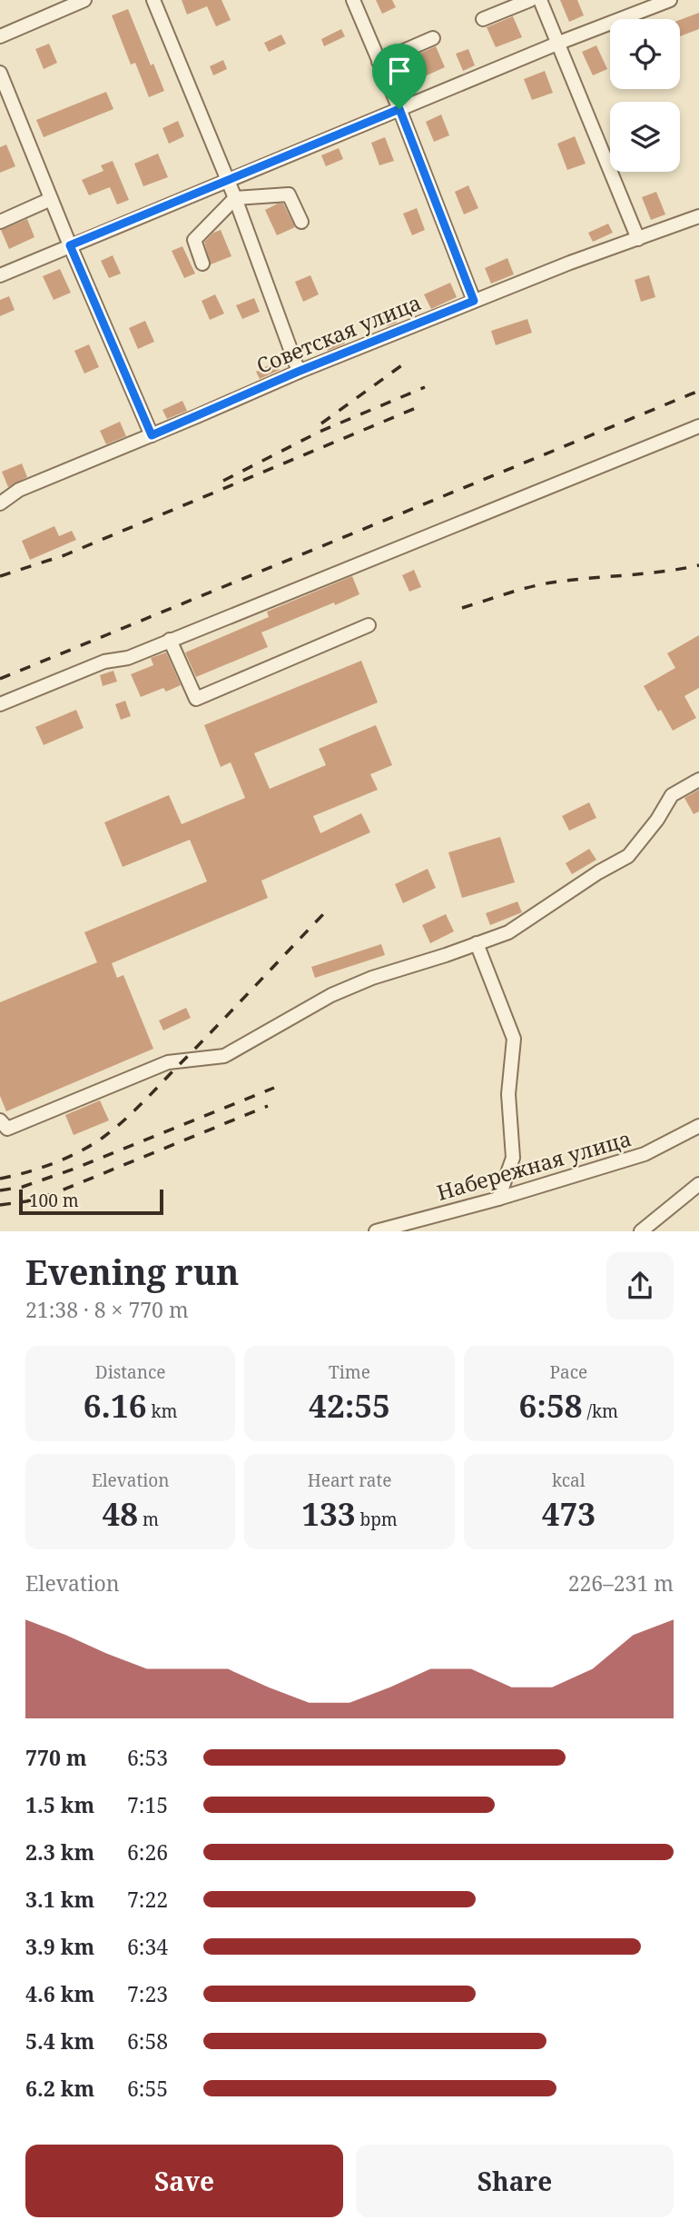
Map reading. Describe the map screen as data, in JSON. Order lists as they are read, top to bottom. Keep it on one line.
{"streets":{"street":["Советская улица","Набережная улица"]},"scale_bar":"100 m","page":{"scale":"100 m","heading":["Evening run","21:38 · 8 × 770 m"],"stats":[["Distance","6.16 km"],["Time","42:55"],["Pace","6:58 /km"],["Elevation","48 m"],["Heart rate","133 bpm"],["kcal","473"]],"chart":["Elevation","226–231 m"],"list":[{"name":"770 m","note":"6:53"},{"name":"1.5 km","note":"7:15"},{"name":"2.3 km","note":"6:26"},{"name":"3.1 km","note":"7:22"},{"name":"3.9 km","note":"6:34"},{"name":"4.6 km","note":"7:23"},{"name":"5.4 km","note":"6:58"},{"name":"6.2 km","note":"6:55"}],"buttons":["Save","Share"]}}
